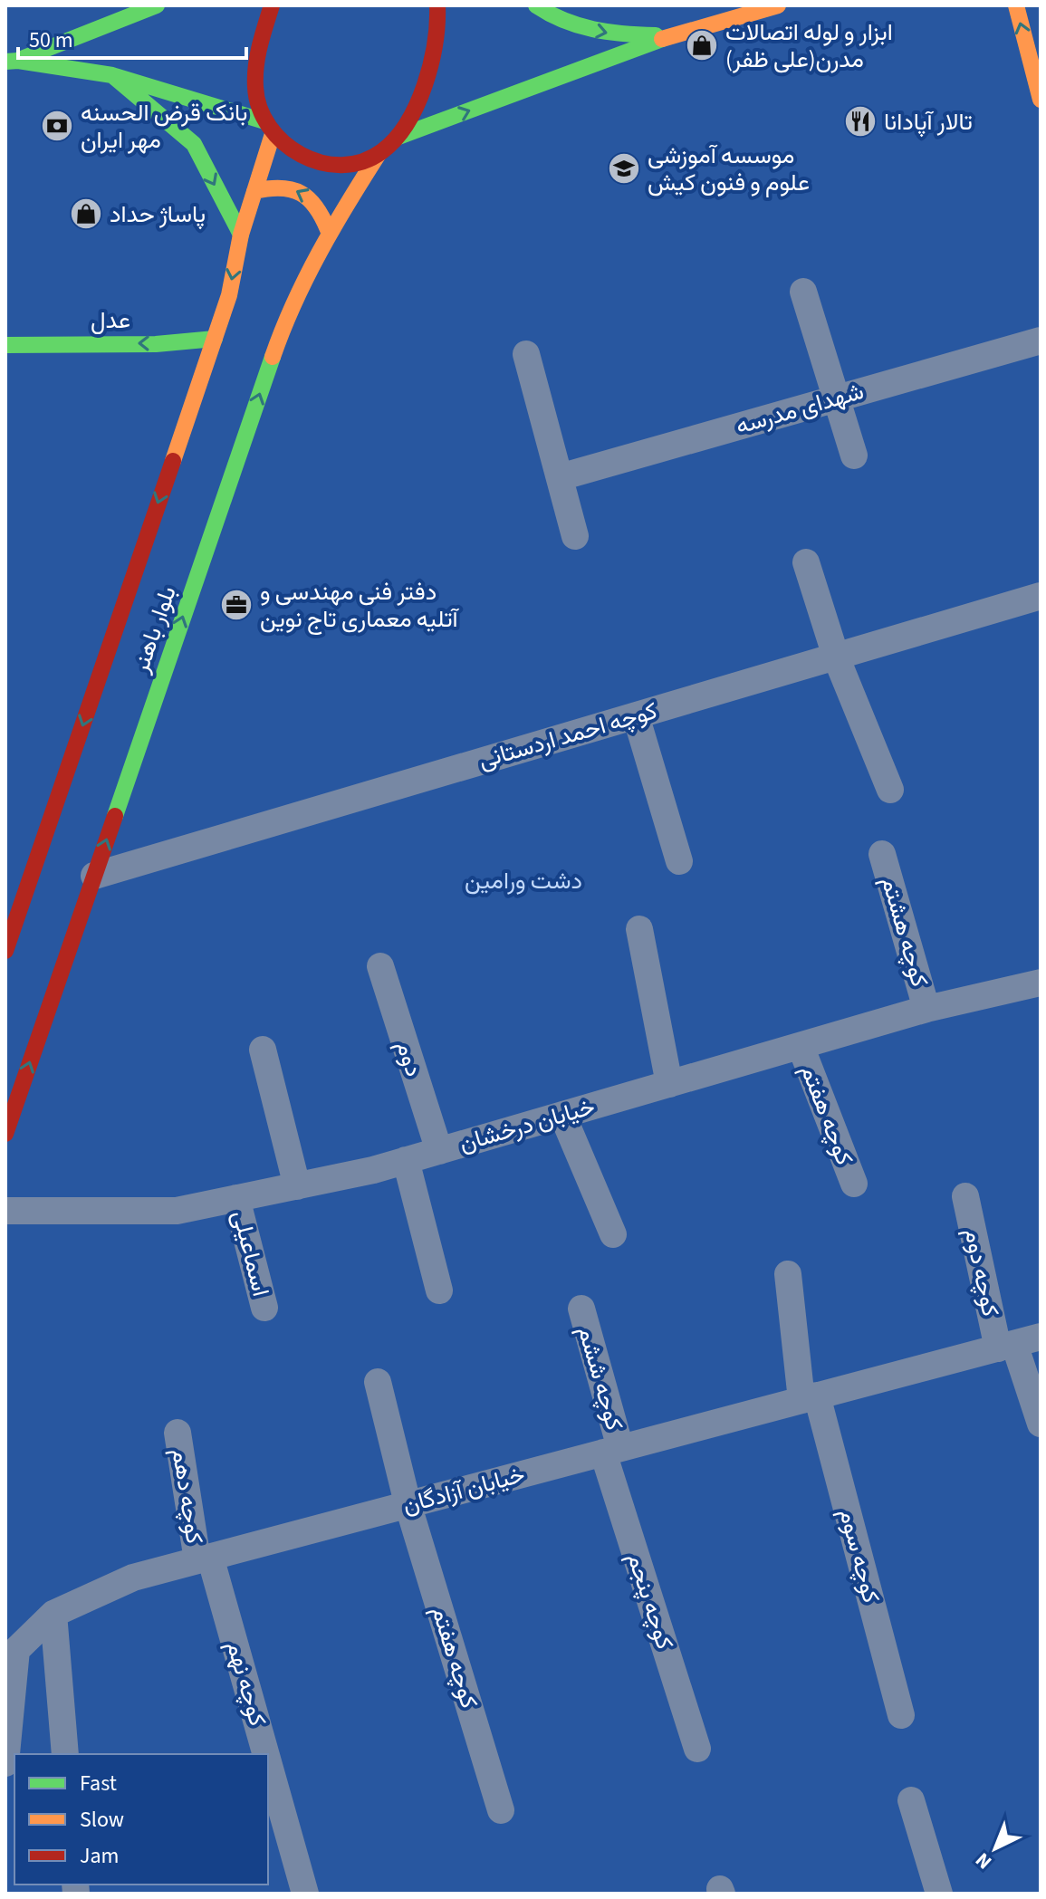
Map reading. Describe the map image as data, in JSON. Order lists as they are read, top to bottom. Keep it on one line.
{"streets":{"main road":["عدل","بلوار باهنر"],"street":["شهدای مدرسه","کوچه احمد اردستانی","کوچه هشتم","دوم","کوچه هفتم","خیابان درخشان","اسماعیلی","کوچه دوم","کوچه ششم","خیابان آزادگان","کوچه دهم","کوچه سوم","کوچه پنجم","کوچه نهم"]},"crossings":[["عدل","بلوار باهنر"],["بلوار باهنر","کوچه احمد اردستانی"],["کوچه هشتم","خیابان درخشان"],["دوم","خیابان درخشان"],["کوچه هفتم","خیابان درخشان"],["کوچه هفتم","خیابان آزادگان"],["خیابان درخشان","اسماعیلی"],["کوچه دوم","خیابان آزادگان"],["کوچه ششم","خیابان آزادگان"],["کوچه ششم","کوچه پنجم"],["خیابان آزادگان","کوچه دهم"],["خیابان آزادگان","کوچه سوم"],["خیابان آزادگان","کوچه پنجم"],["خیابان آزادگان","کوچه نهم"],["کوچه دهم","کوچه نهم"]],"one_way":["عدل"],"parks":["دشت ورامین"],"places":{"shop":["ابزار و لوله اتصالات مدرن(علی ظفر)","پاساژ حداد"],"restaurant":["تالار آپادانا"],"bank":["بانک قرض الحسنه مهر ایران"],"school or university":["موسسه آموزشی علوم و فنون کیش"],"office":["دفتر فنی مهندسی و آتلیه معماری تاج نوین"]},"legend":["Fast","Slow","Jam"],"scale_bar":"50 m","north":"bottom left"}
